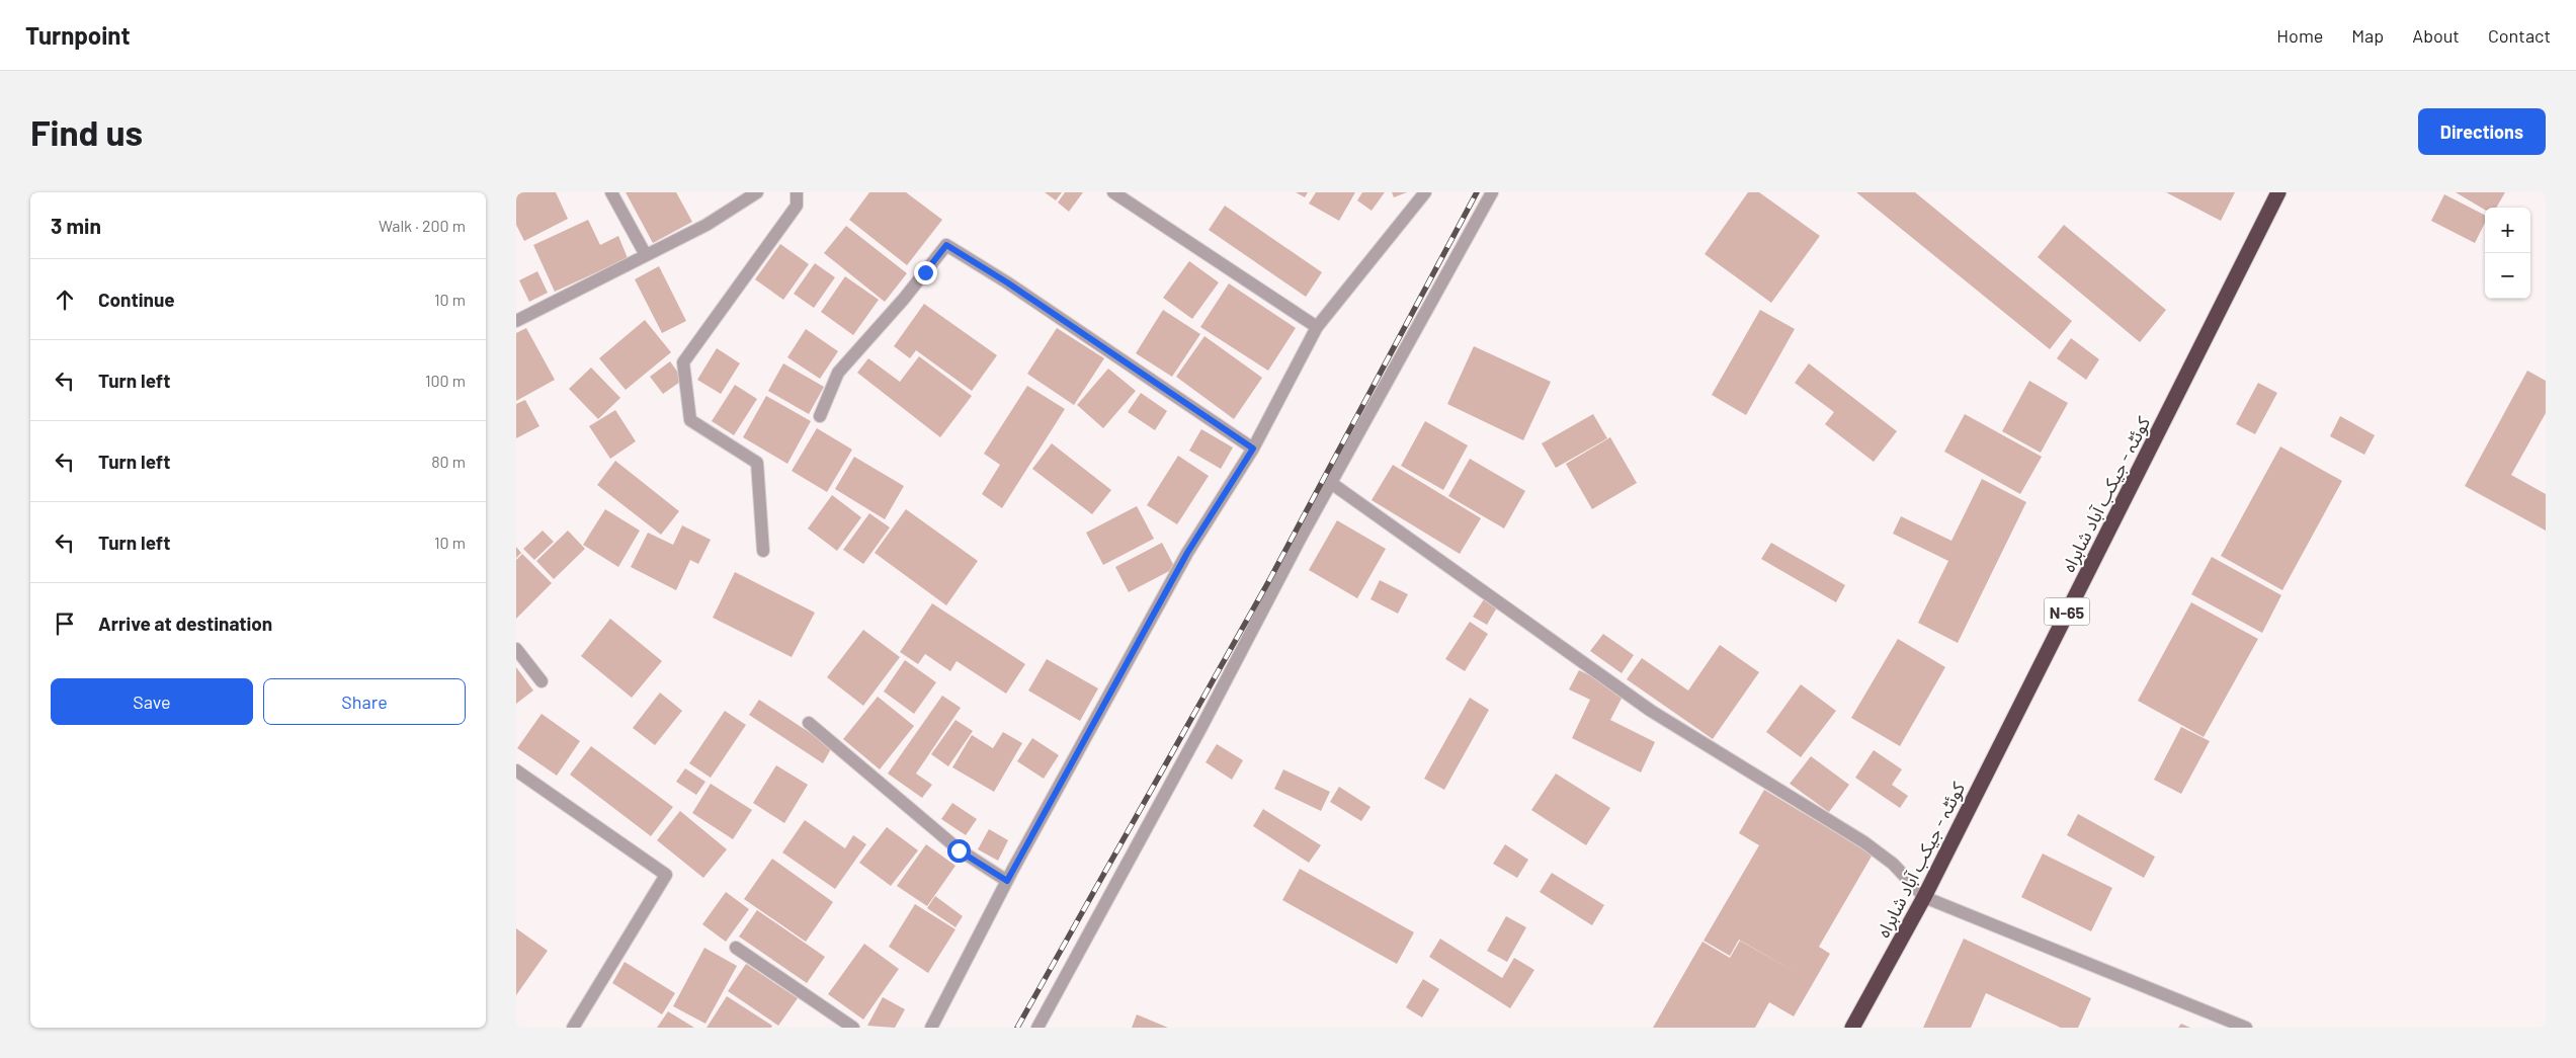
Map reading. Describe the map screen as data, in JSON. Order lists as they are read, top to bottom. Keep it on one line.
{"streets":{"highway":["کوئٹہ - جیکب آباد شاہراہ","N-65"]},"page":{"header":"Turnpoint","nav":["Home","Map","About","Contact"],"buttons":["Directions",["Save","Share"]],"title":"Find us","heading":["3 min","Walk · 200 m"],"map_buttons":["+","−"],"list":[["Continue","10 m"],["Turn left","100 m"],["Turn left","80 m"],["Turn left","10 m"],"Arrive at destination"]}}
